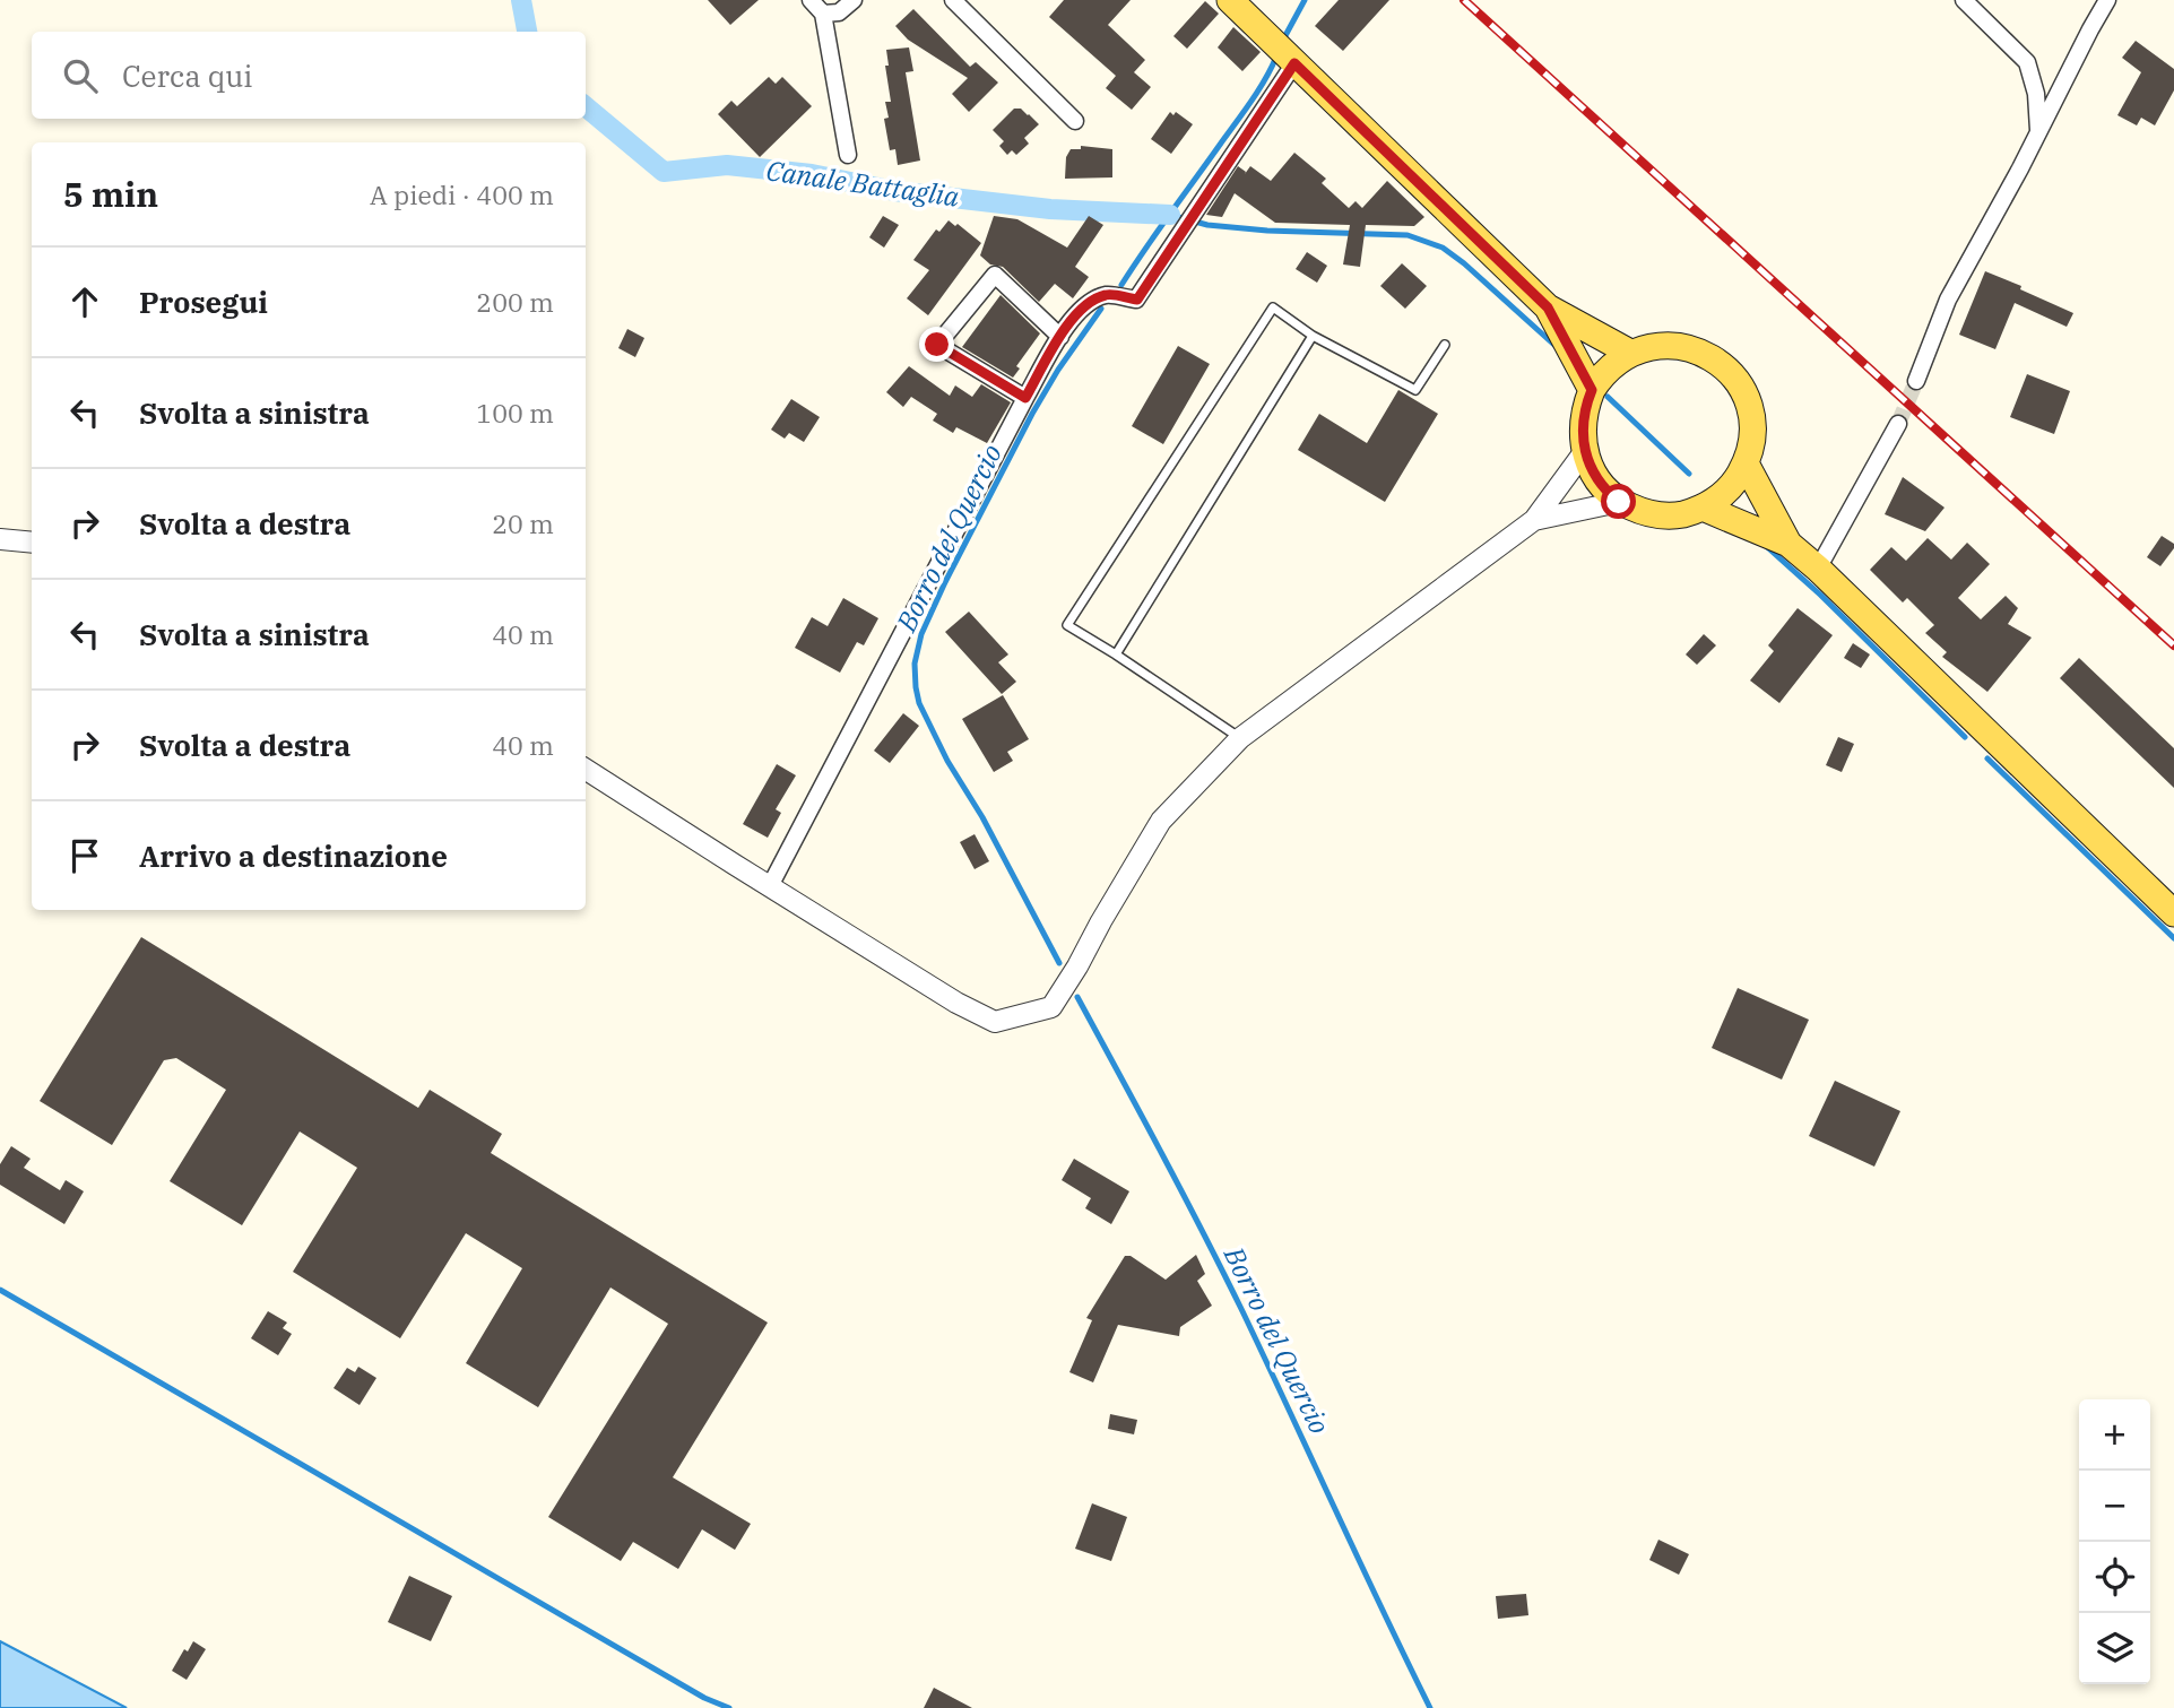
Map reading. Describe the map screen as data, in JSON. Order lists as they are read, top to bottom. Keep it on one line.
{"water":["Canale Battaglia","Borro del Quercio"],"page":{"search":"Cerca qui","heading":["5 min","A piedi · 400 m"],"list":[["Prosegui","200 m"],["Svolta a sinistra","100 m"],["Svolta a destra","20 m"],["Svolta a sinistra","40 m"],["Svolta a destra","40 m"],"Arrivo a destinazione"],"map_buttons":["+","−"]}}
